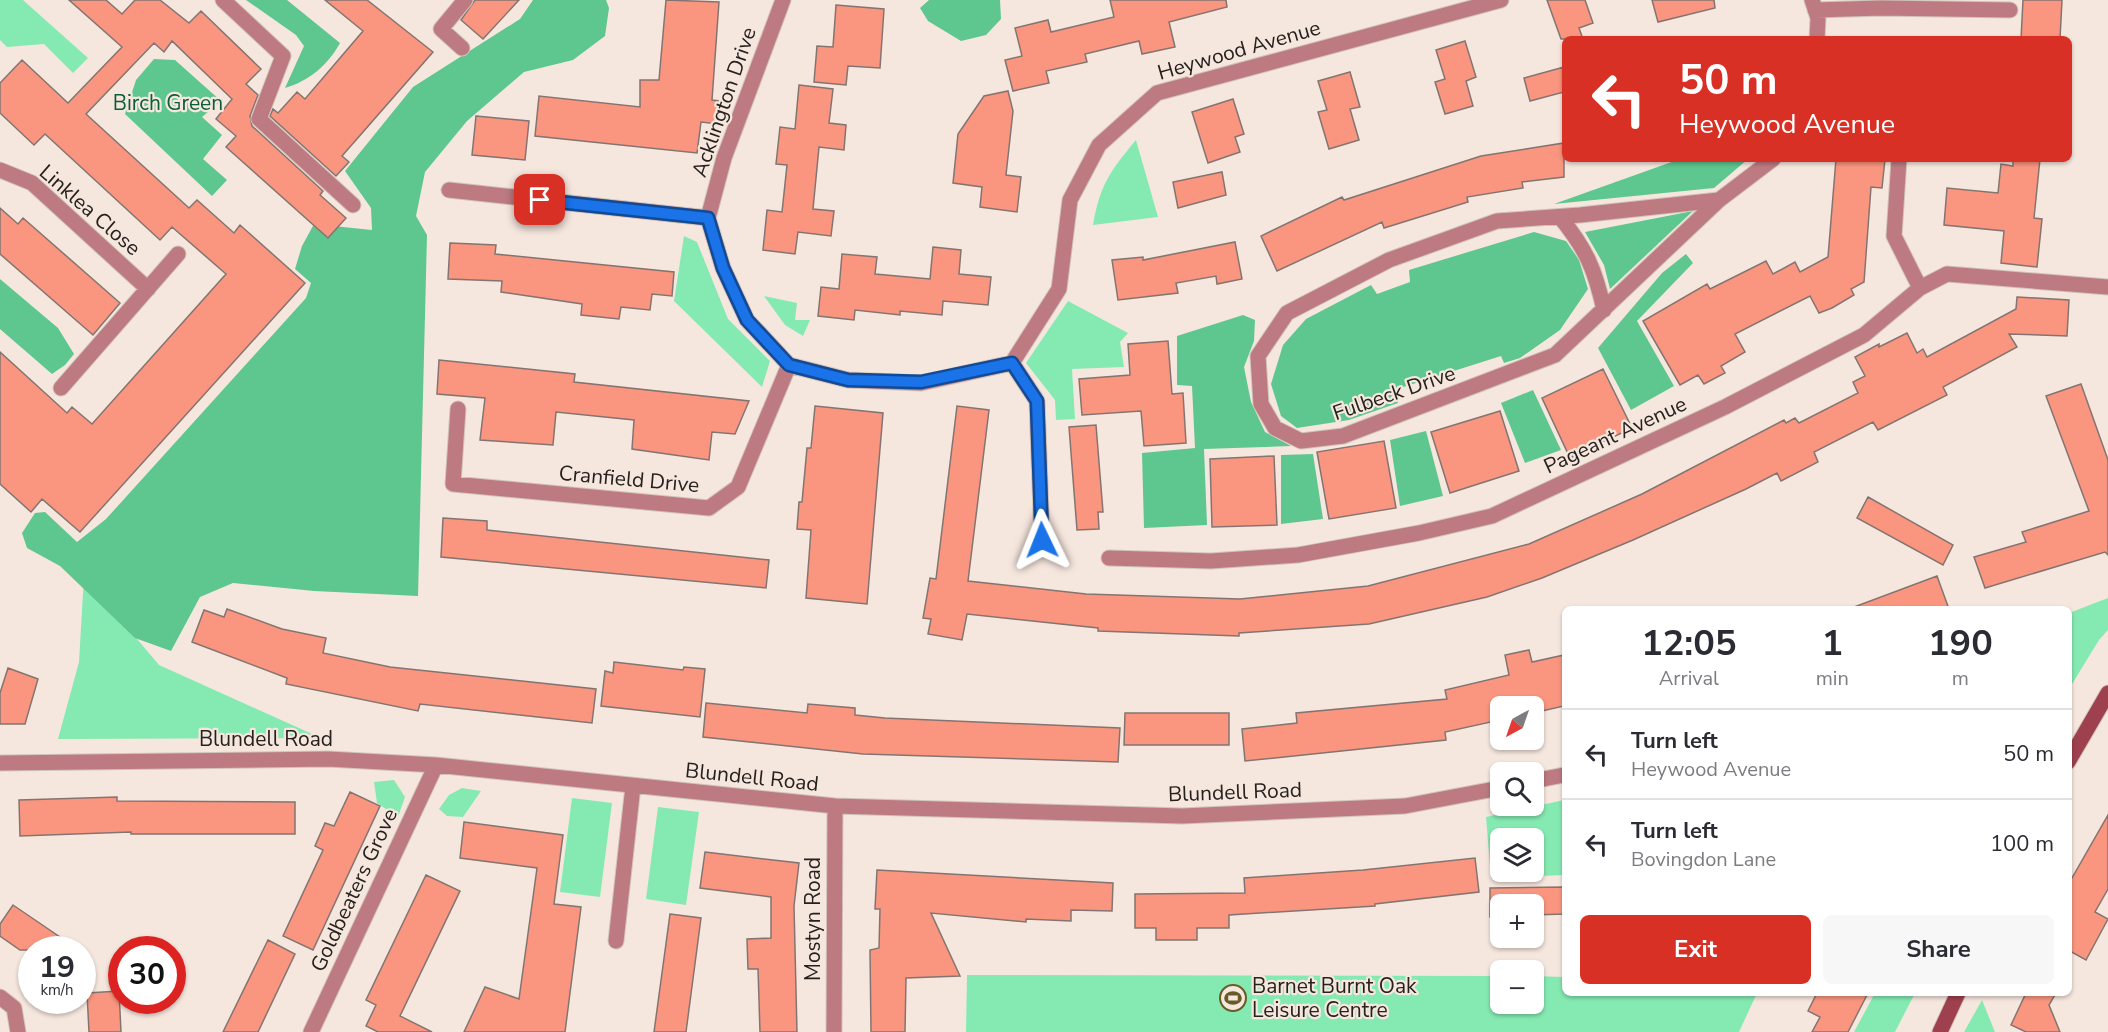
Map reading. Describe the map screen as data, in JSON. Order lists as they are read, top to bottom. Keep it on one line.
{"streets":{"street":["Heywood Avenue","Acklington Drive","Linklea Close","Fulbeck Drive","Pageant Avenue","Cranfield Drive","Blundell Road","Goldbeaters Grove","Mostyn Road"]},"crossings":[["Blundell Road","Goldbeaters Grove"],["Blundell Road","Mostyn Road"]],"parks":["Birch Green"],"places":{"sports":["Barnet Burnt Oak Leisure Centre"]},"north":"bottom left","page":{"turn":["50 m","Heywood Avenue"],"eta":["12:05","Arrival","1","min","190","m"],"map_buttons":["+","−"],"list":[{"name":"Turn left","note":"Heywood Avenue","value":"50 m"},{"name":"Turn left","note":"Bovingdon Lane","value":"100 m"}],"buttons":["Exit","Share"],"speed":"19 km/h","limit":"30"}}
